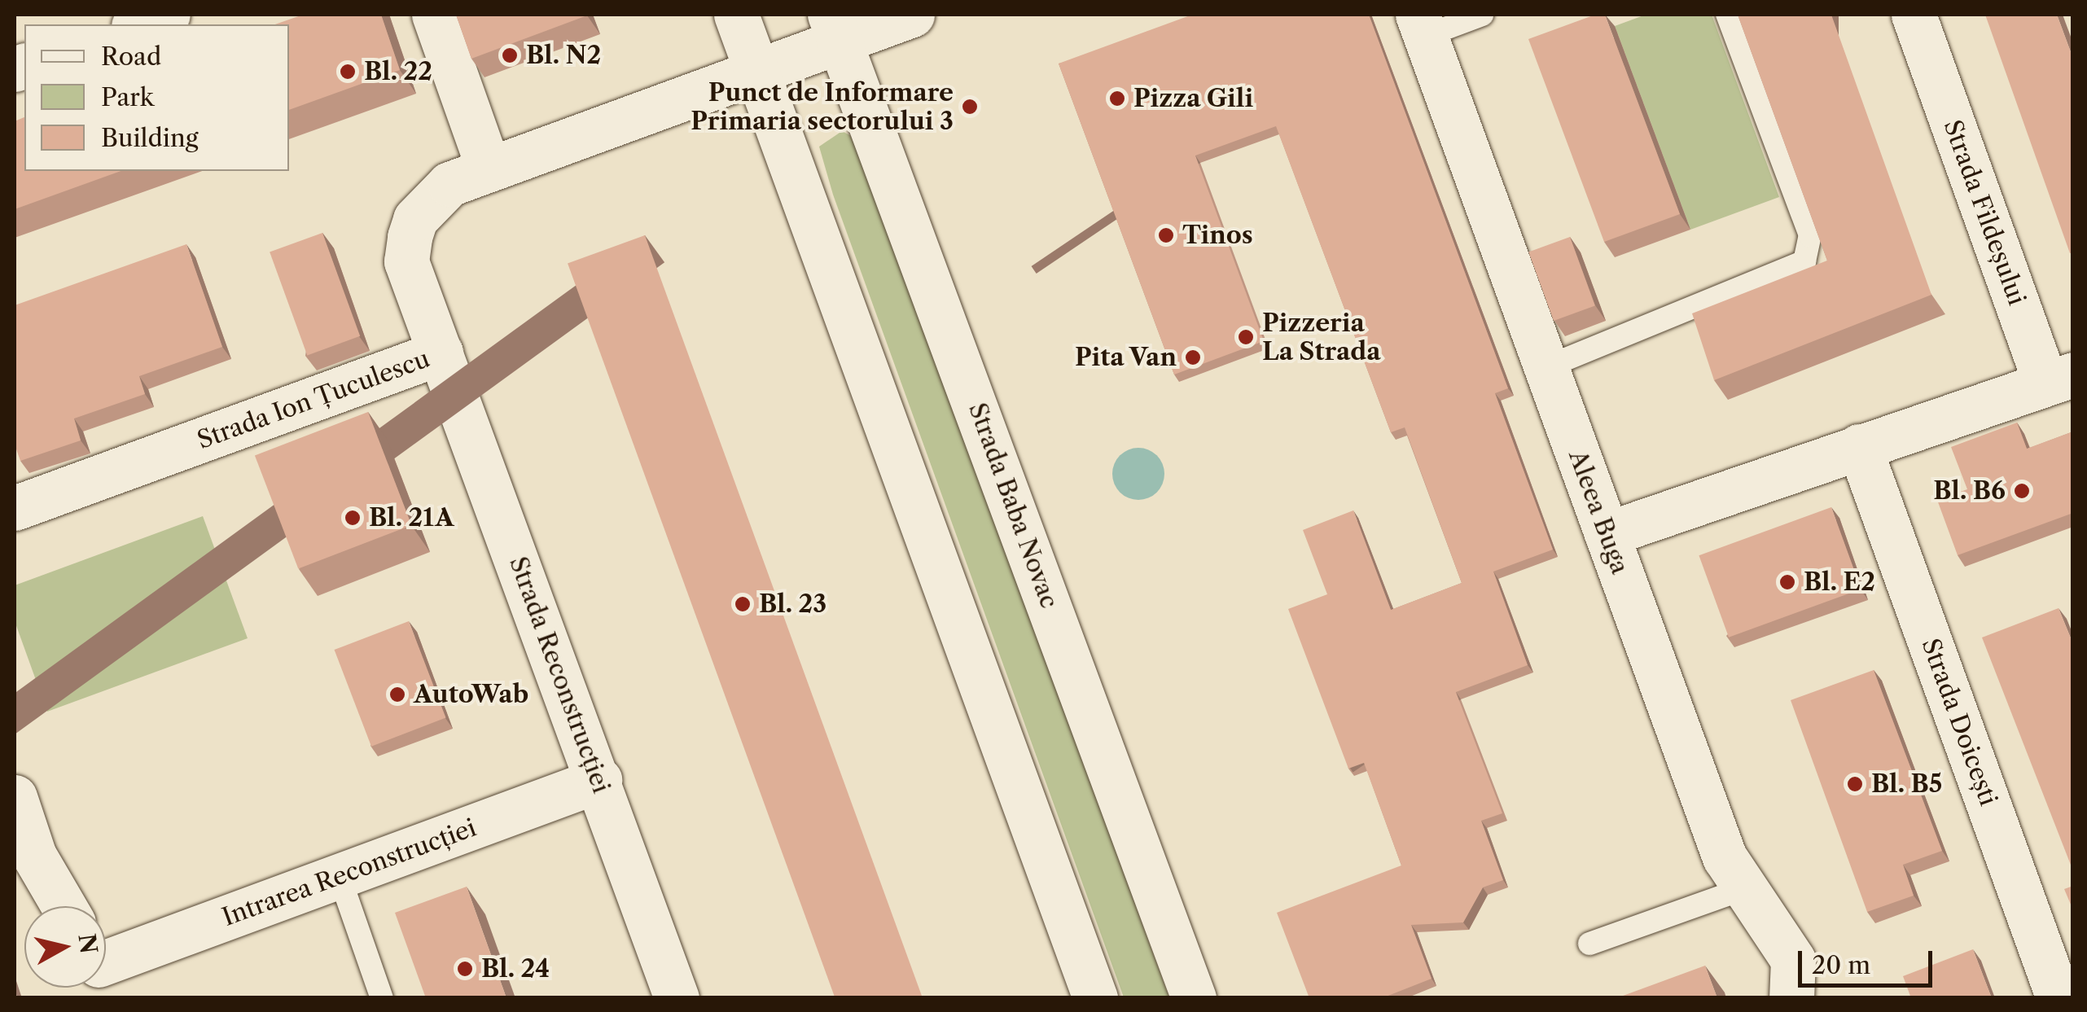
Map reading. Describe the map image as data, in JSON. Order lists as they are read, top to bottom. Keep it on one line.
{"streets":{"street":["Strada Fildeșului","Strada Ion Țuculescu","Strada Baba Novac","Aleea Buga","Strada Reconstrucției","Strada Doicești","Intrarea Reconstrucției"]},"crossings":[["Strada Ion Țuculescu","Strada Baba Novac"],["Strada Ion Țuculescu","Strada Reconstrucției"],["Strada Reconstrucției","Intrarea Reconstrucției"]],"places":["Bl. N2","Bl. 22","Pizza Gili","Punct de Informare Primaria sectorului 3","Tinos","Pizzeria La Strada","Pita Van","Bl. B6","Bl. 21A","Bl. E2","Bl. 23","AutoWab","Bl. B5","Bl. 24"],"legend":["Road","Park","Building"],"scale_bar":"20 m","north":"right"}
